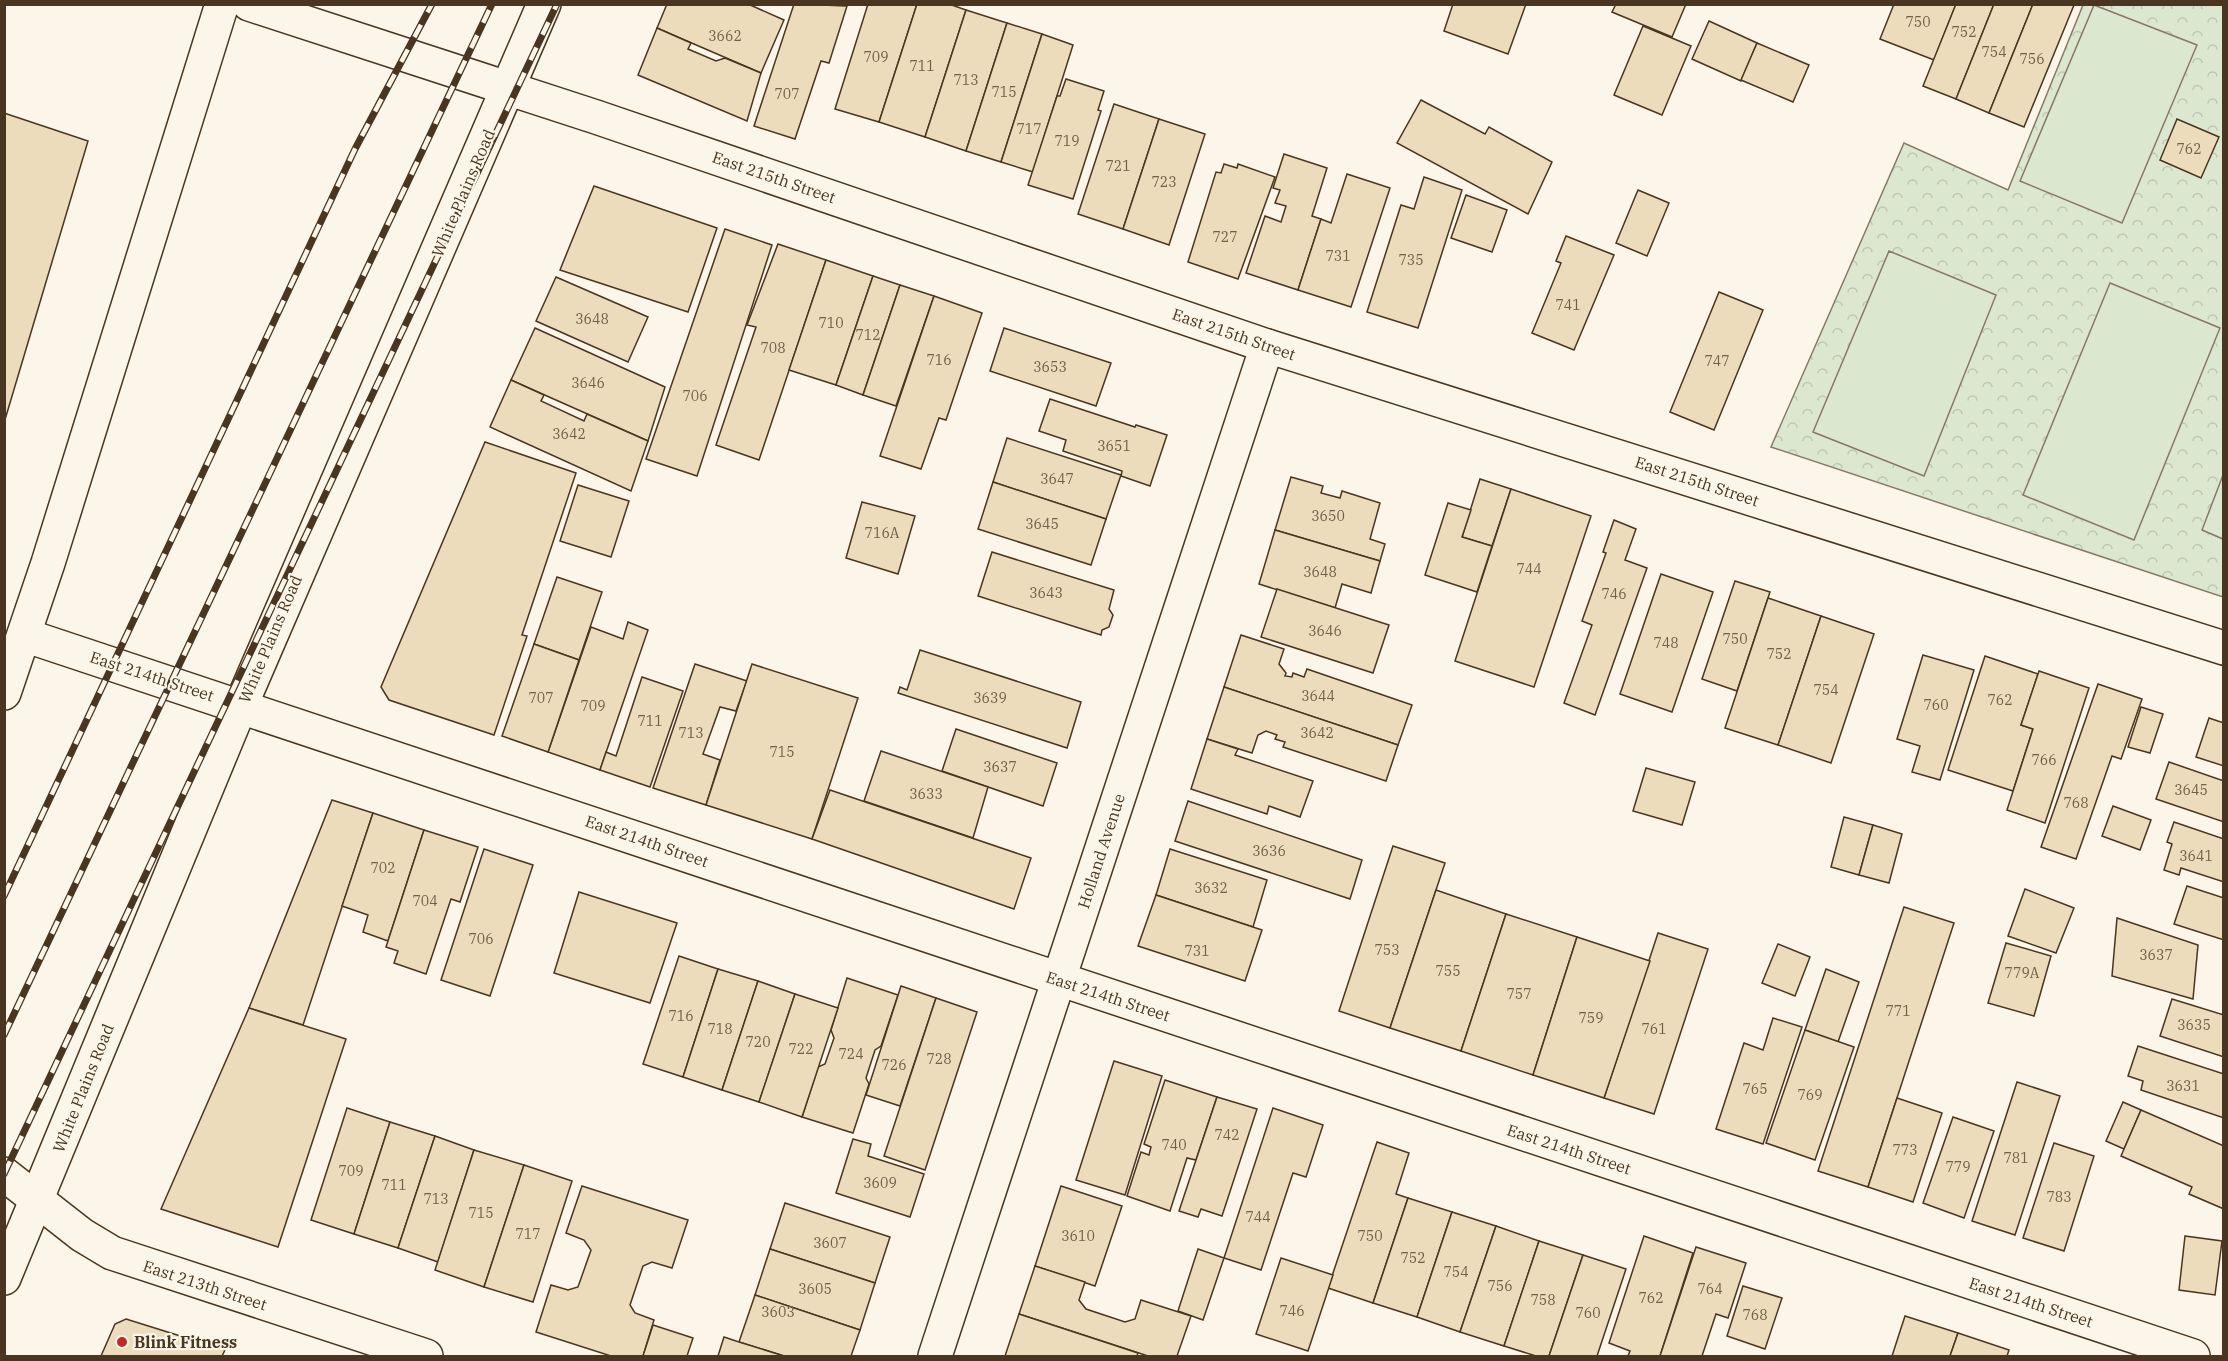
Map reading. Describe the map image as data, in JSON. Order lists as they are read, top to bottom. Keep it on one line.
{"streets":{"street":["East 215th Street","White Plains Road","East 214th Street","Holland Avenue","East 213th Street"]},"crossings":[["East 215th Street","White Plains Road"],["East 215th Street","Holland Avenue"],["White Plains Road","East 214th Street"],["White Plains Road","East 213th Street"],["East 214th Street","Holland Avenue"]],"places":["Blink Fitness"],"house_numbers":["750","752","3662","754","709","756","711","713","715","707","717","719","762","721","723","727","731","735","741","3648","710","712","708","716","747","3653","3646","706","3642","3651","3647","3650","3645","716A","744","3648","3643","746","3646","750","748","752","754","3644","707","3639","762","760","709","711","713","3642","715","766","3637","3645","3633","768","3636","3641","702","3632","704","706","753","731","3637","755","779A","757","771","716","759","3635","718","761","720","722","724","728","726","3631","765","769","742","740","773","781","779","709","3609","711","783","713","715","744","717","3610","750","3607","752","754","756","3605","764","762","758","746","3603","760","768"]}
